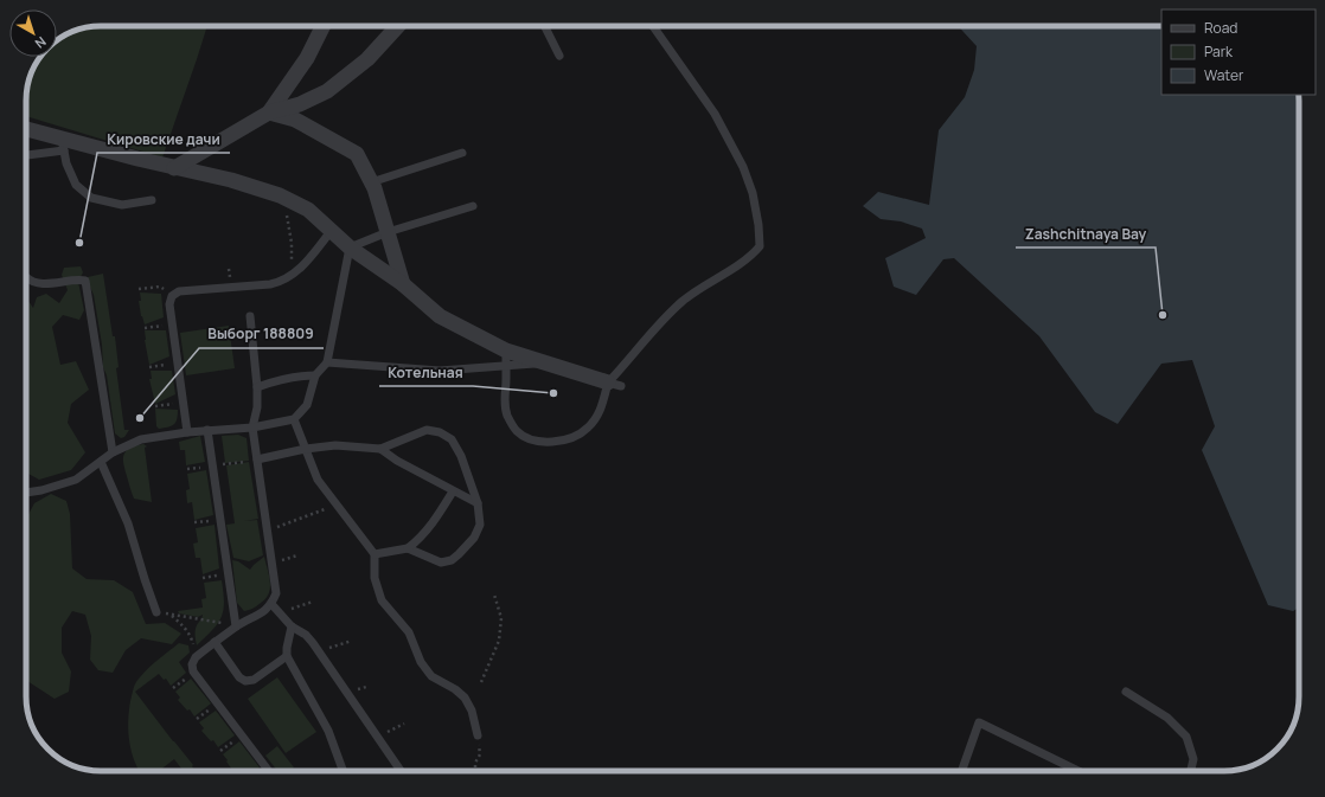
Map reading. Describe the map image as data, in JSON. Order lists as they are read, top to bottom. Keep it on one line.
{"places":["Кировские дачи","Zashchitnaya Bay","Котельная","Выборг 188809"],"legend":["Road","Park","Water"],"north":"bottom right"}
